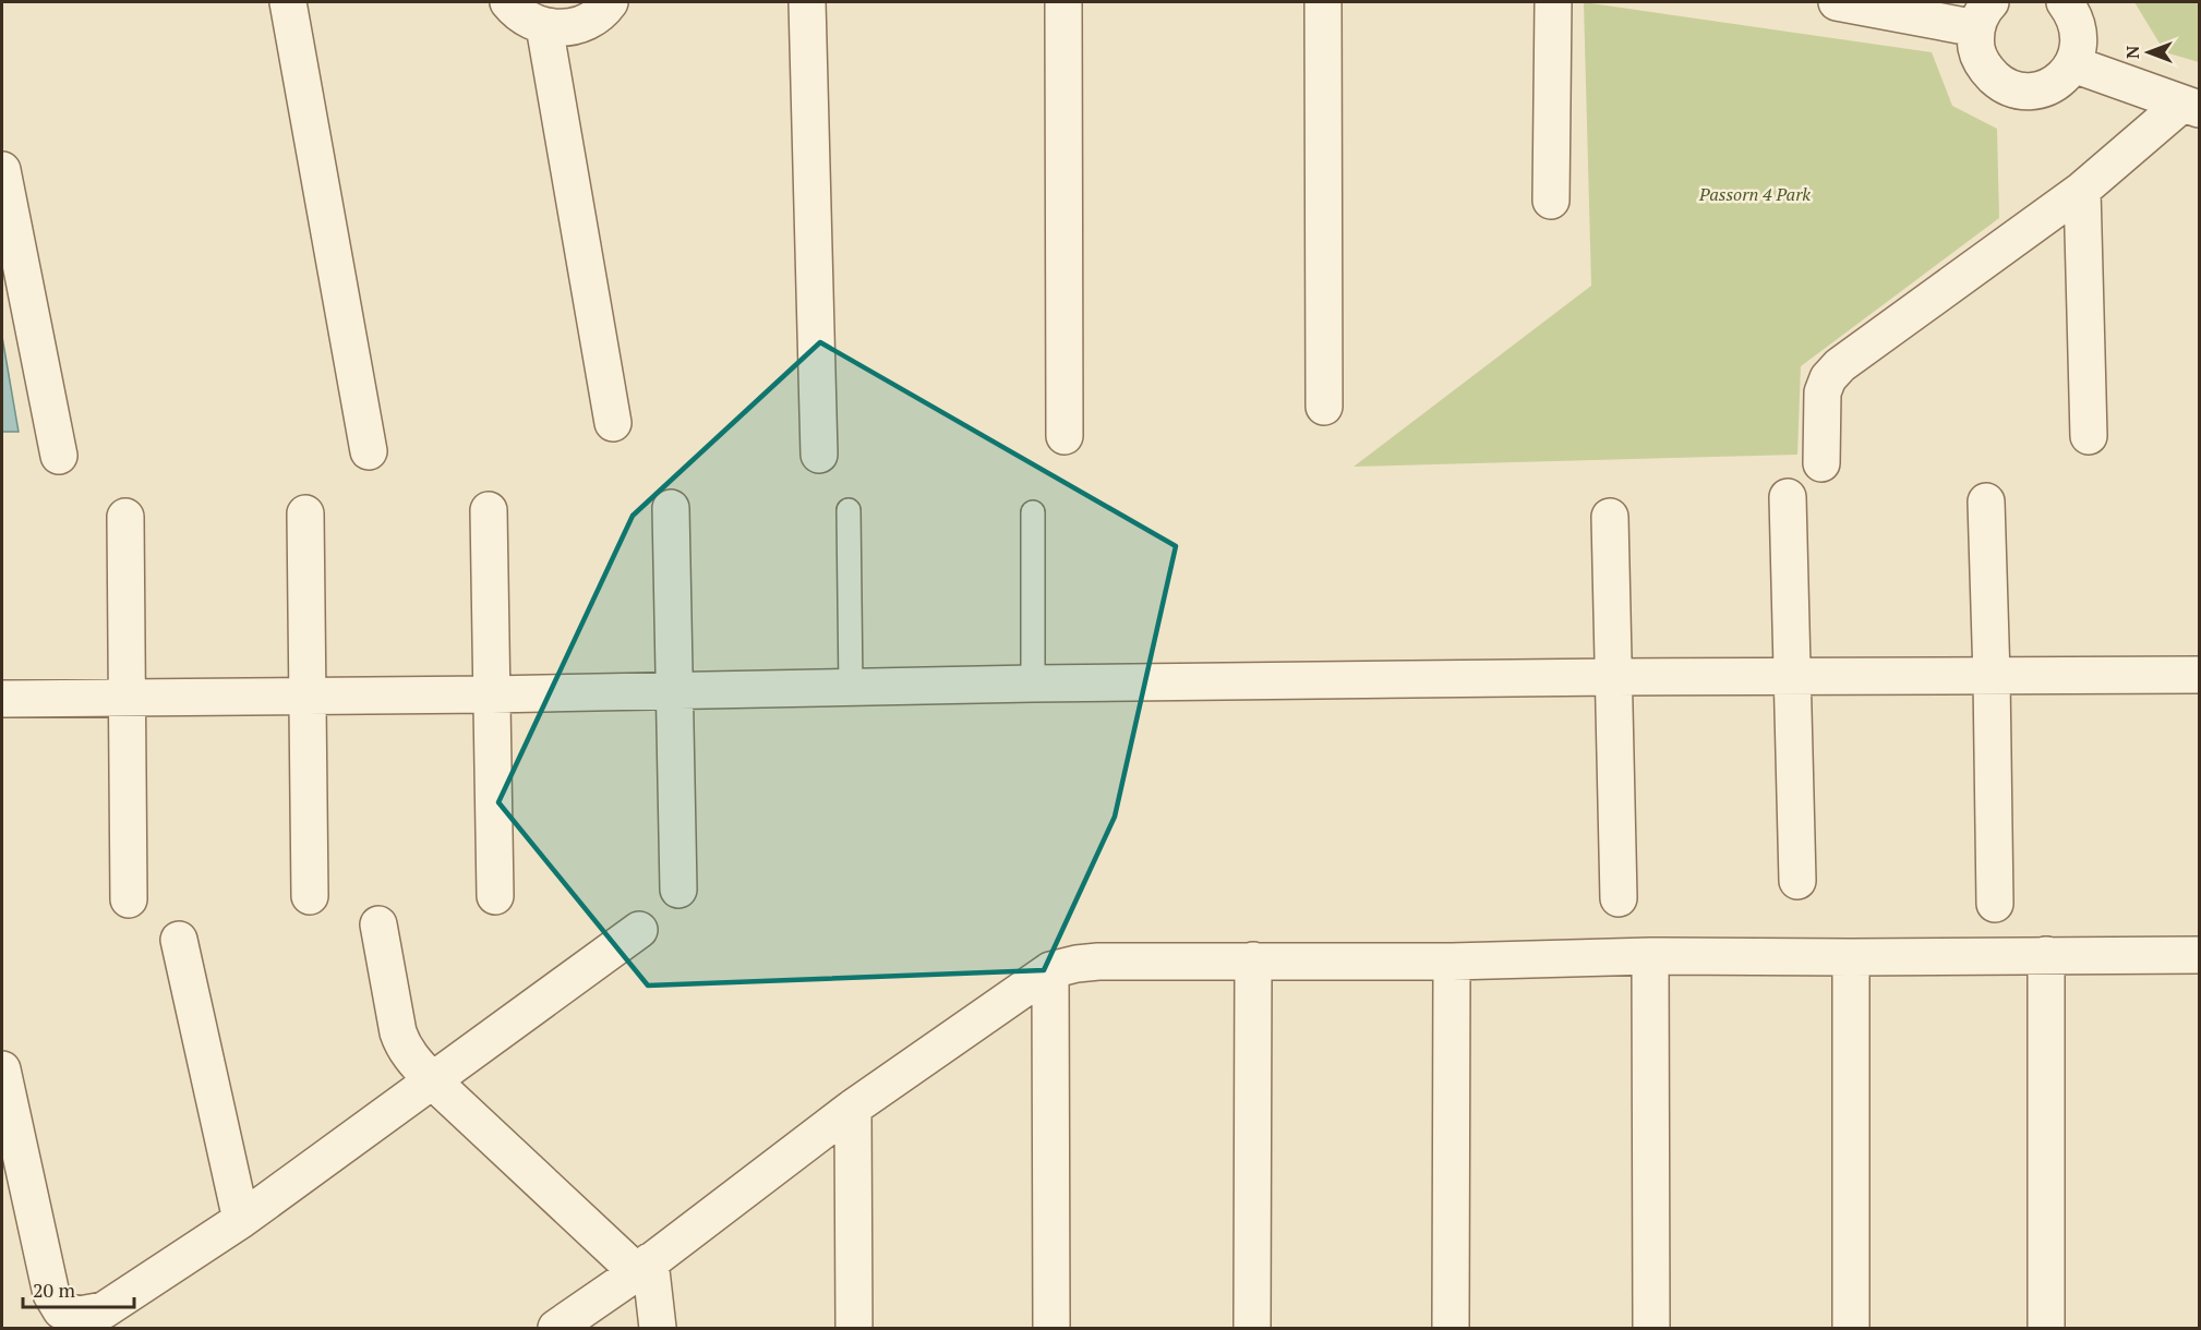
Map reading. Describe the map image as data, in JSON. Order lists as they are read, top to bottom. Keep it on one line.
{"parks":["Passorn 4 Park"],"scale_bar":"20 m","north":"left"}
